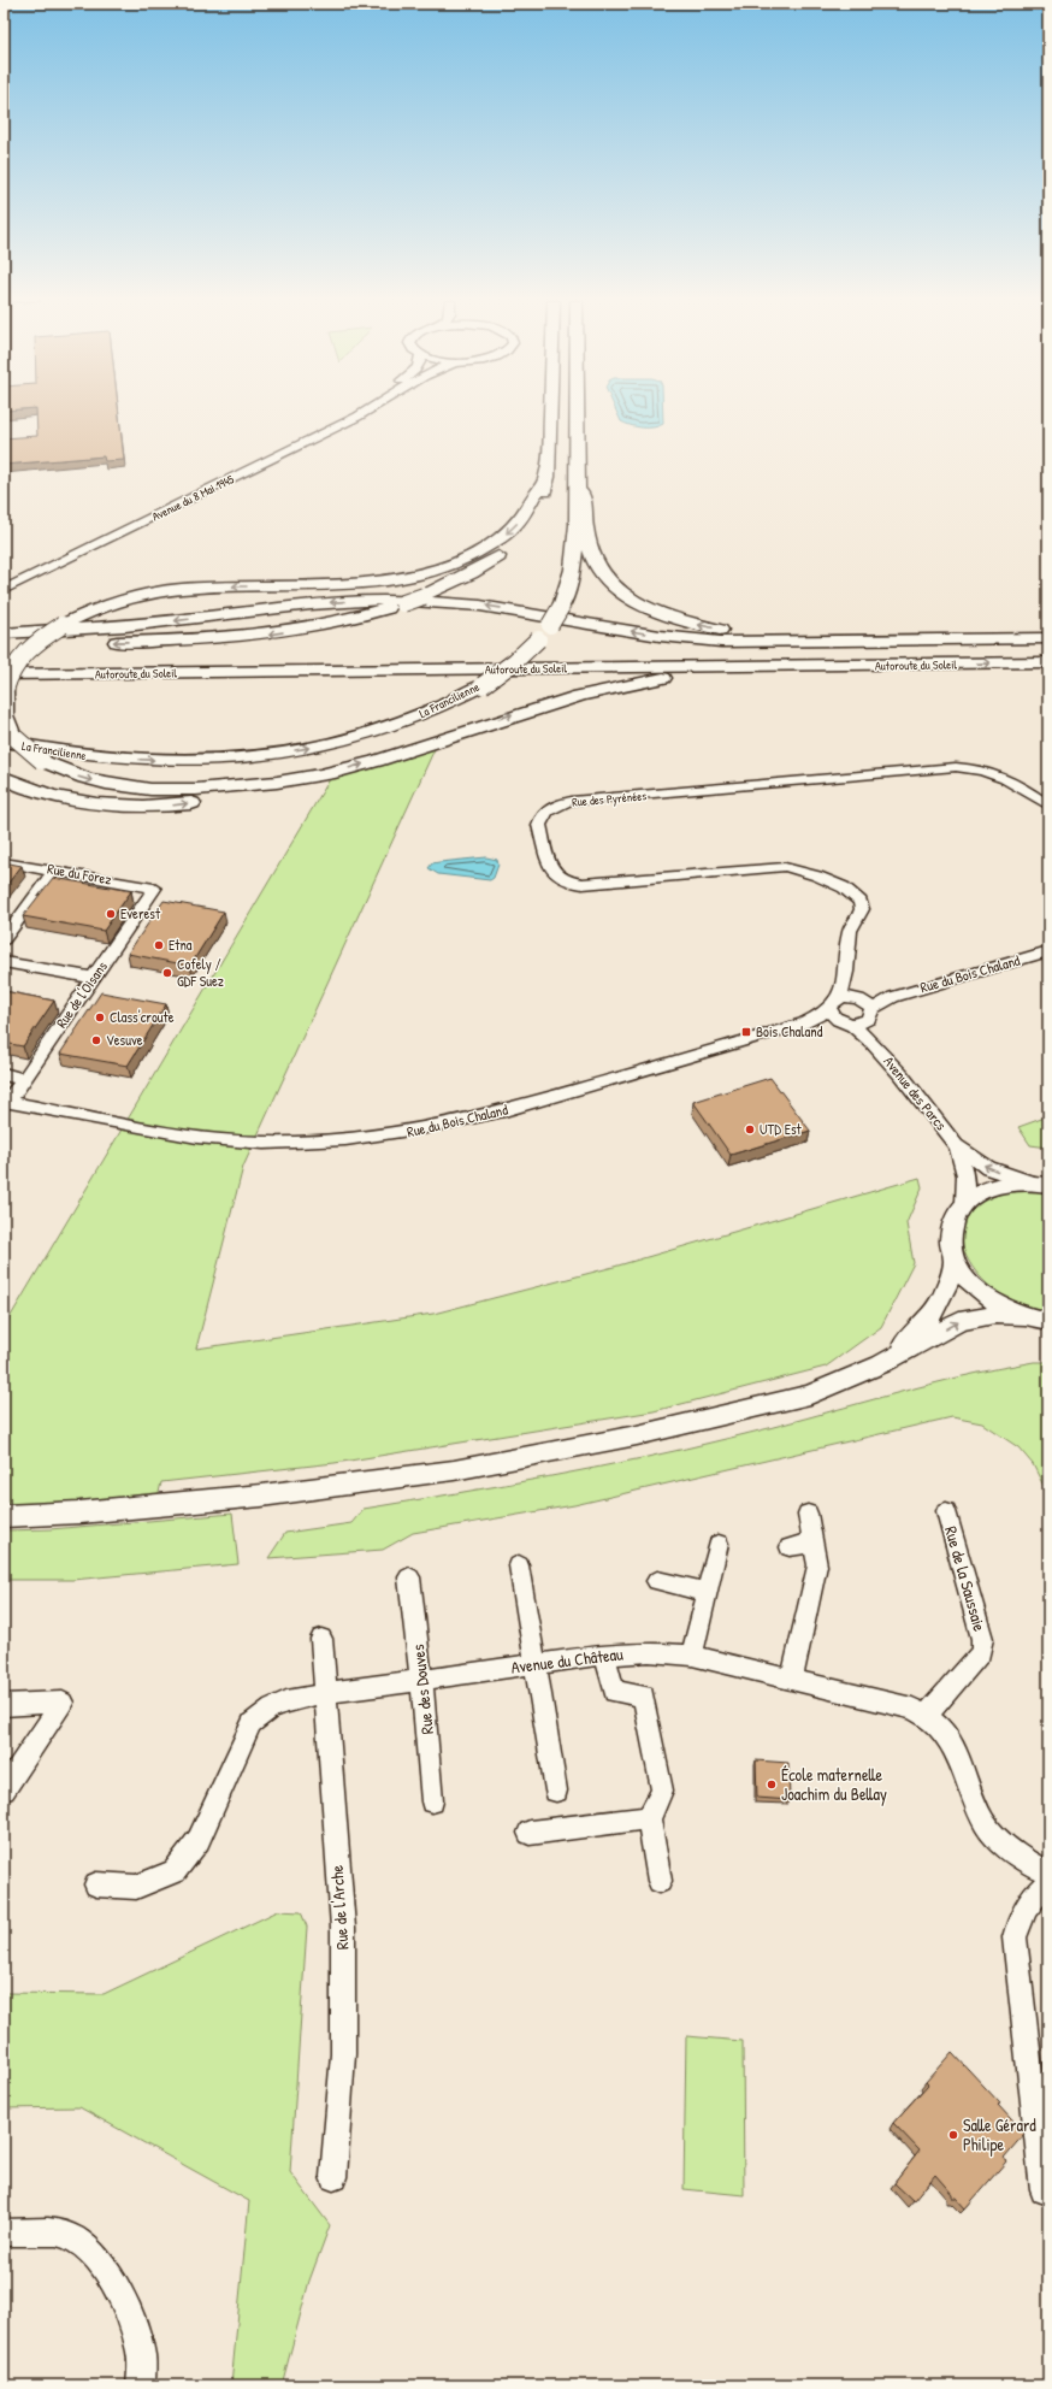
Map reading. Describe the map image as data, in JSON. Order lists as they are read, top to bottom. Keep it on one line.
{"streets":{"highway":["Autoroute du Soleil","La Francilienne"],"main road":["Avenue du 8 Mai 1945"],"street":["Rue des Pyrénées","Rue du Forez","Rue du Bois Chaland","Rue de l'Oisans","Avenue des Parcs","Rue de la Saussaie","Avenue du Château","Rue des Douves","Rue de l'Arche"]},"crossings":[["Rue des Pyrénées","Rue du Bois Chaland"],["Rue des Pyrénées","Avenue des Parcs"],["Rue du Forez","Rue de l'Oisans"],["Rue du Bois Chaland","Rue de l'Oisans"],["Rue du Bois Chaland","Avenue des Parcs"],["Rue de la Saussaie","Avenue du Château"],["Avenue du Château","Rue des Douves"],["Avenue du Château","Rue de l'Arche"]],"places":{"other":["Everest","Etna","Cofely / GDF Suez","Class'croute","Vesuve","UTD Est","École maternelle Joachim du Bellay","Salle Gérard Philipe"],"transit":["Bois Chaland"]}}
